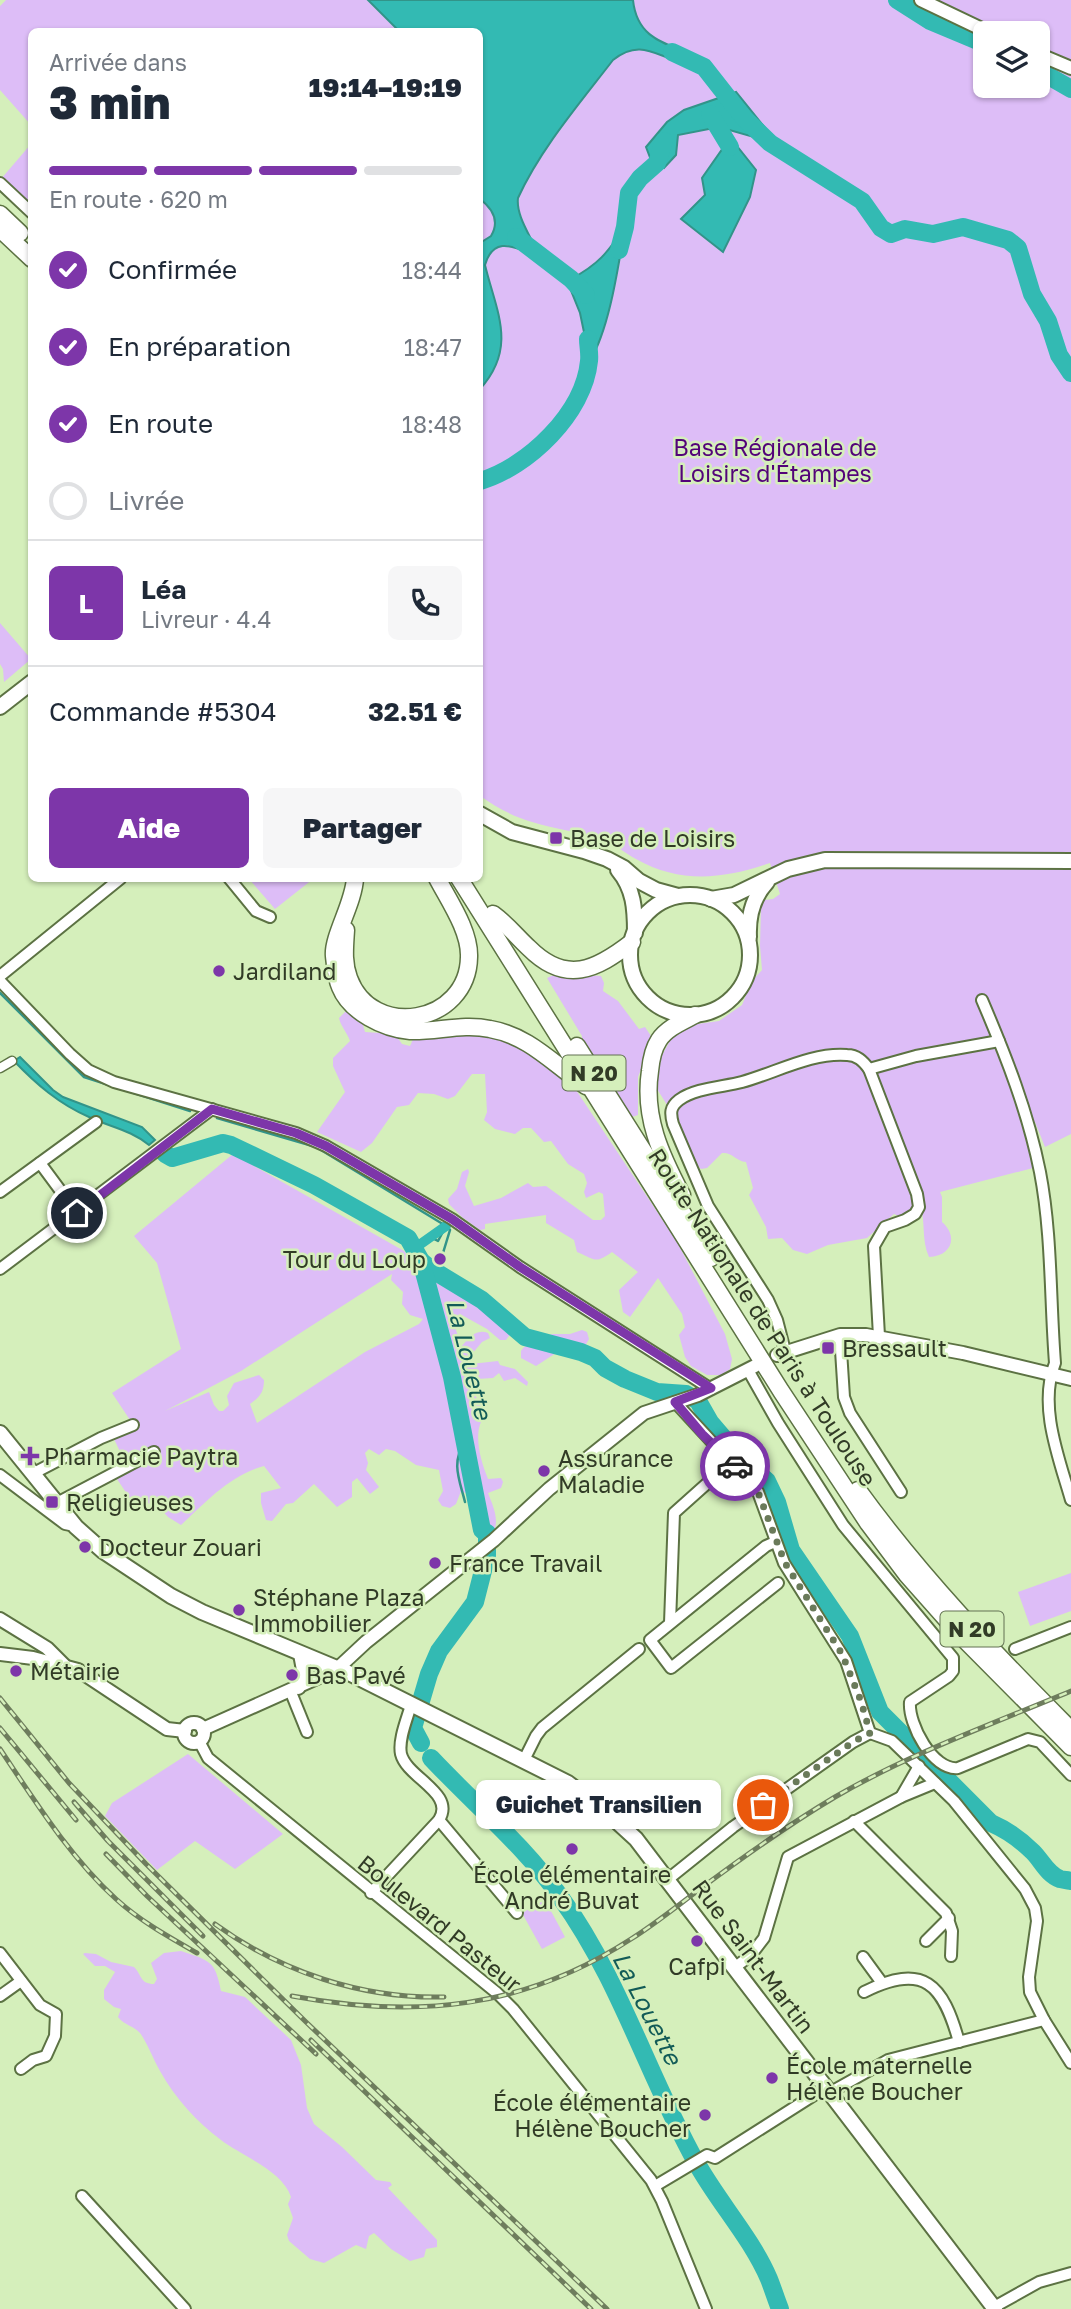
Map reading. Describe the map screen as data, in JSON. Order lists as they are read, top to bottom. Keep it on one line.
{"streets":{"main road":["N 20","Route Nationale de Paris à Toulouse","Rue Saint-Martin"],"street":["Boulevard Pasteur"]},"water":["La Louette"],"parks":["Base Régionale de Loisirs d'Étampes"],"places":{"transit":["Base de Loisirs","Bressault","Religieuses"],"other":["Jardiland","Tour du Loup","Assurance Maladie","Docteur Zouari","France Travail","Stéphane Plaza Immobilier","Métairie","Bas Pavé","Guichet Transilien","École élémentaire André Buvat","Cafpi","École maternelle Hélène Boucher","École élémentaire Hélène Boucher"],"health":["Pharmacie Paytra"]},"page":{"heading":["3 min","Arrivée dans","19:14–19:19"],"panel":["Léa","Livreur · 4.4","Commande #5304","32.51 €"],"bar":"En route · 620 m","list":[["Confirmée","18:44"],["En préparation","18:47"],["En route","18:48"],"Livrée"],"round":"L","buttons":["Aide","Partager"],"bubble":"Guichet Transilien"}}
